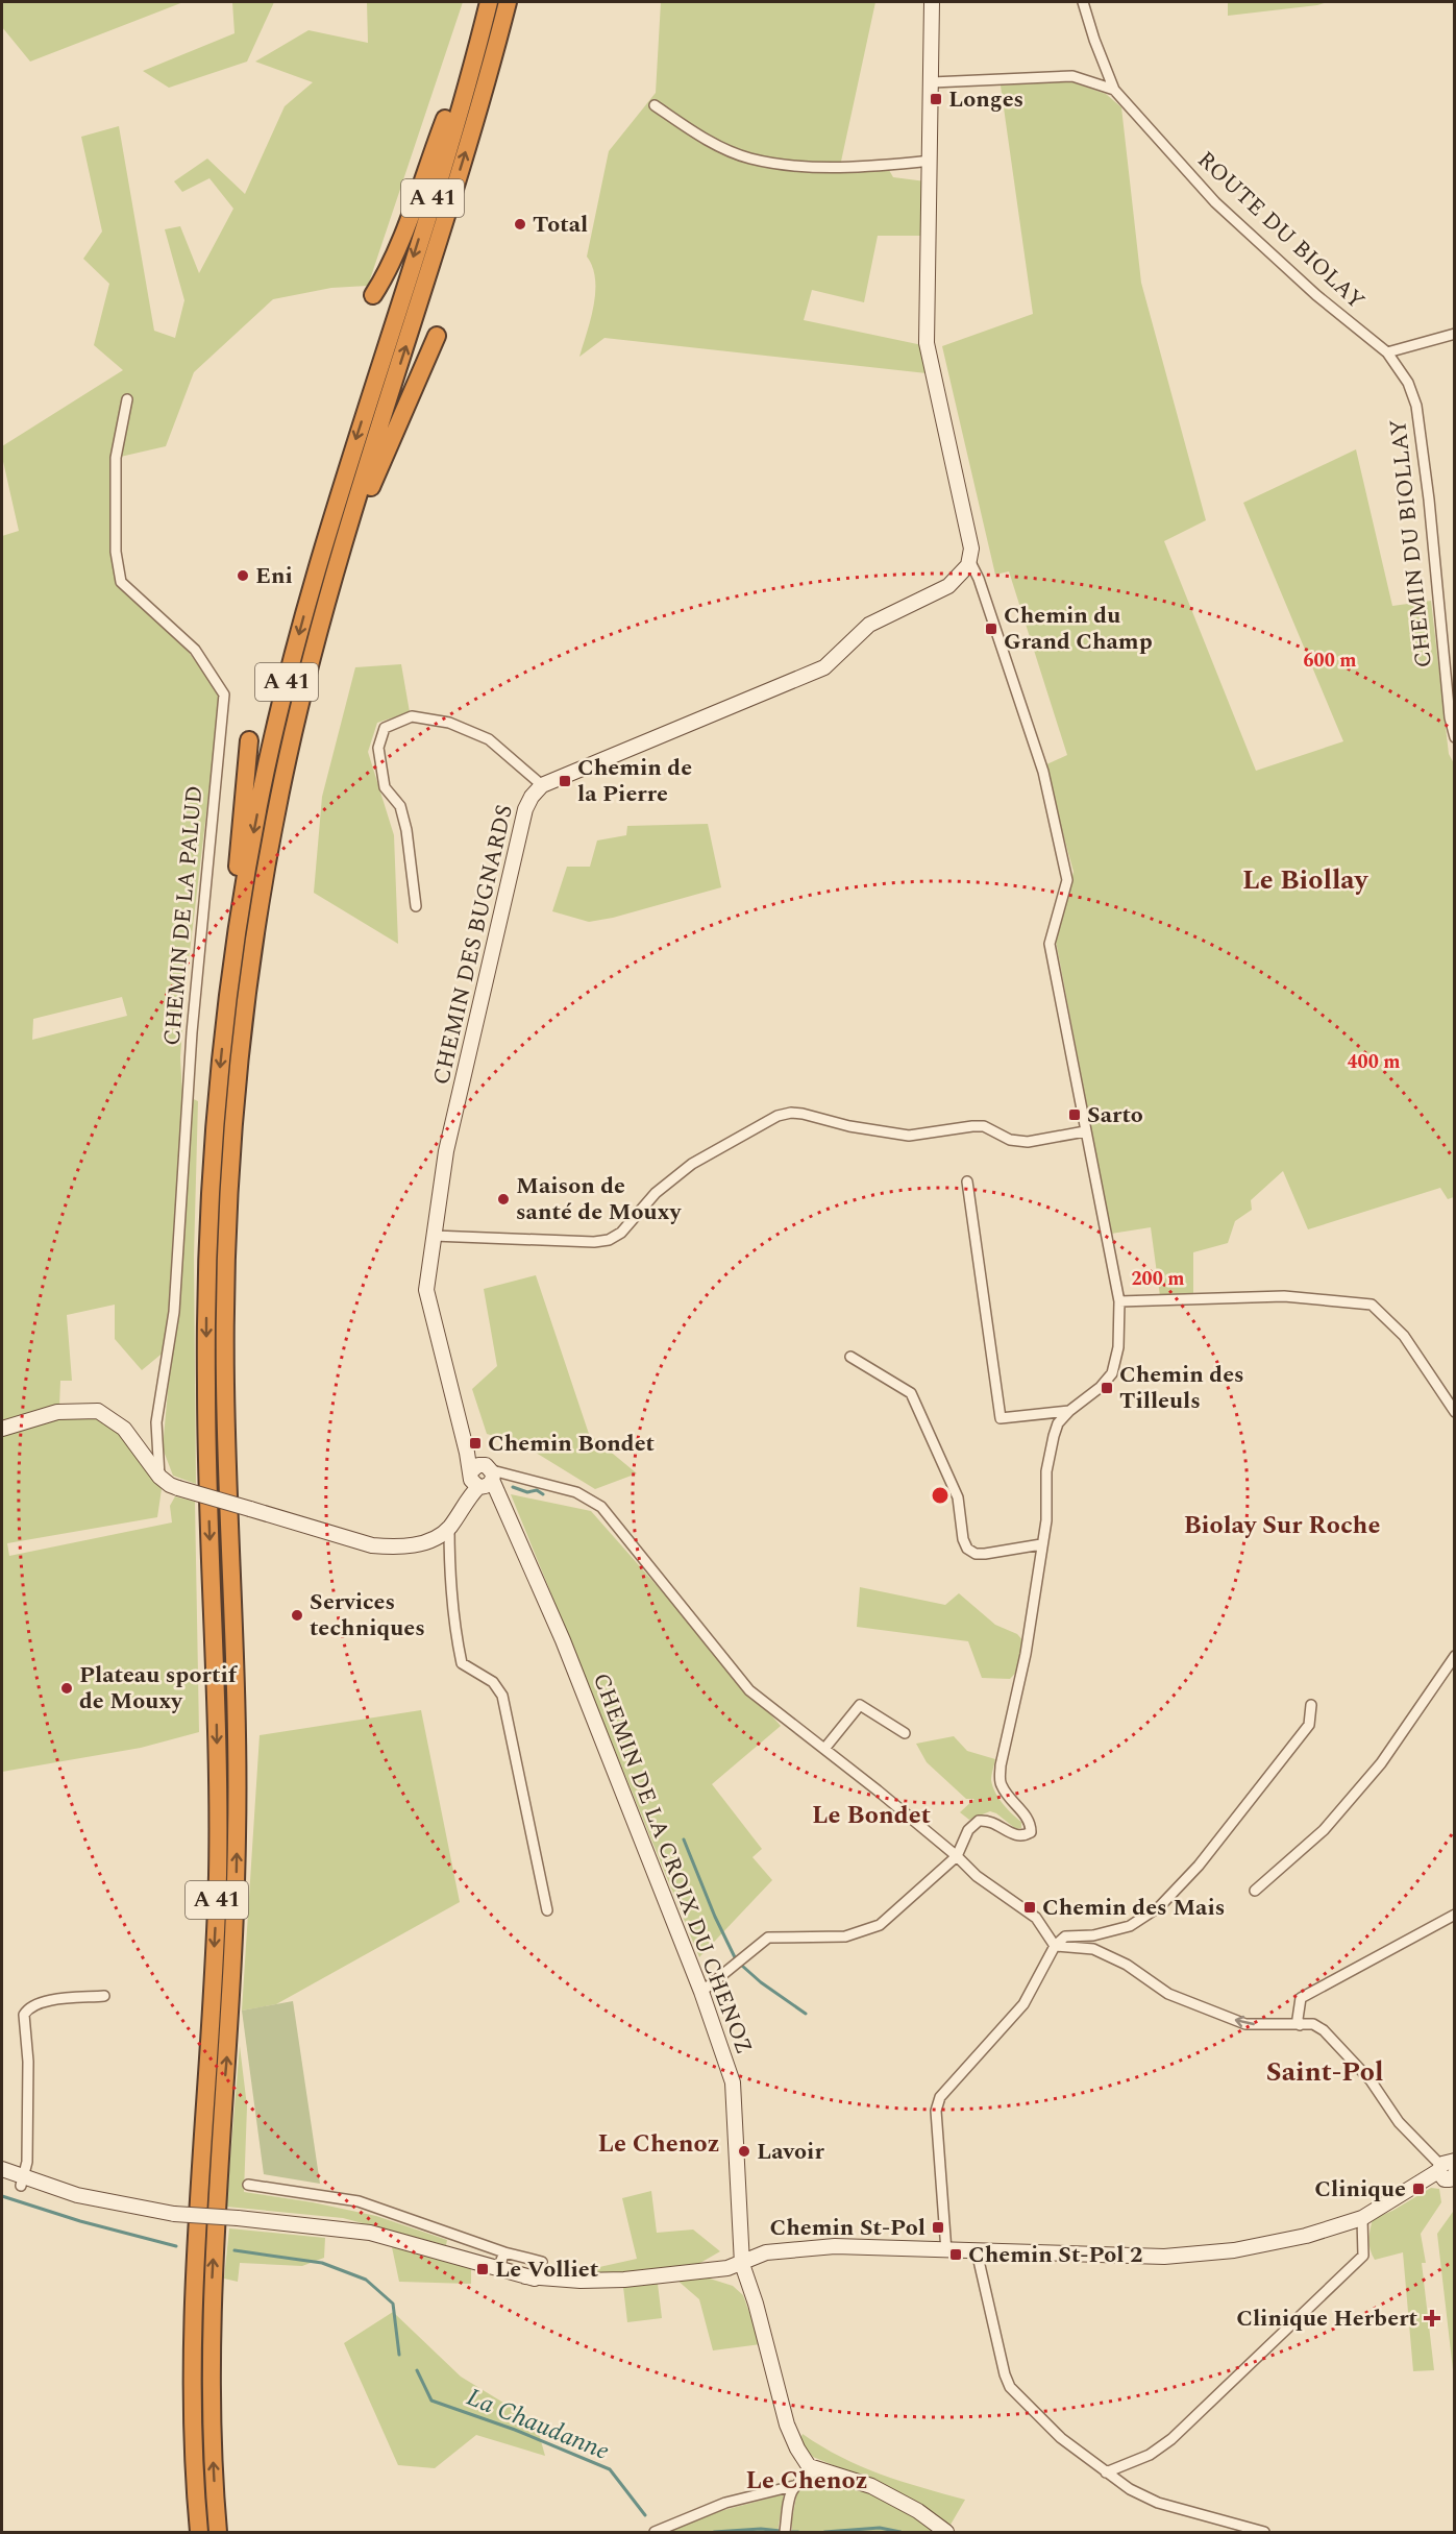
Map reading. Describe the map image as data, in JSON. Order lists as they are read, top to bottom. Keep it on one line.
{"streets":{"highway":["A 41"],"street":["ROUTE DU BIOLAY","CHEMIN DU BIOLLAY","CHEMIN DE LA PALUD","CHEMIN DES BUGNARDS","CHEMIN DE LA CROIX DU CHENOZ"]},"crossings":[["ROUTE DU BIOLAY","CHEMIN DU BIOLLAY"],["CHEMIN DES BUGNARDS","CHEMIN DE LA CROIX DU CHENOZ"]],"districts":["Le Biollay","Biolay Sur Roche","Le Bondet","Saint-Pol","Le Chenoz","Le Chenoz"],"water":["La Chaudanne"],"places":{"transit":["Longes","Chemin du Grand Champ","Chemin de la Pierre","Sarto","Chemin des Tilleuls","Chemin Bondet","Chemin des Mais","Clinique","Chemin St-Pol","Chemin St-Pol 2","Le Volliet"],"other":["Total","Eni","Maison de santé de Mouxy","Services techniques","Plateau sportif de Mouxy","Lavoir"],"health":["Clinique Herbert"]},"rings":["600 m","400 m","200 m"]}
